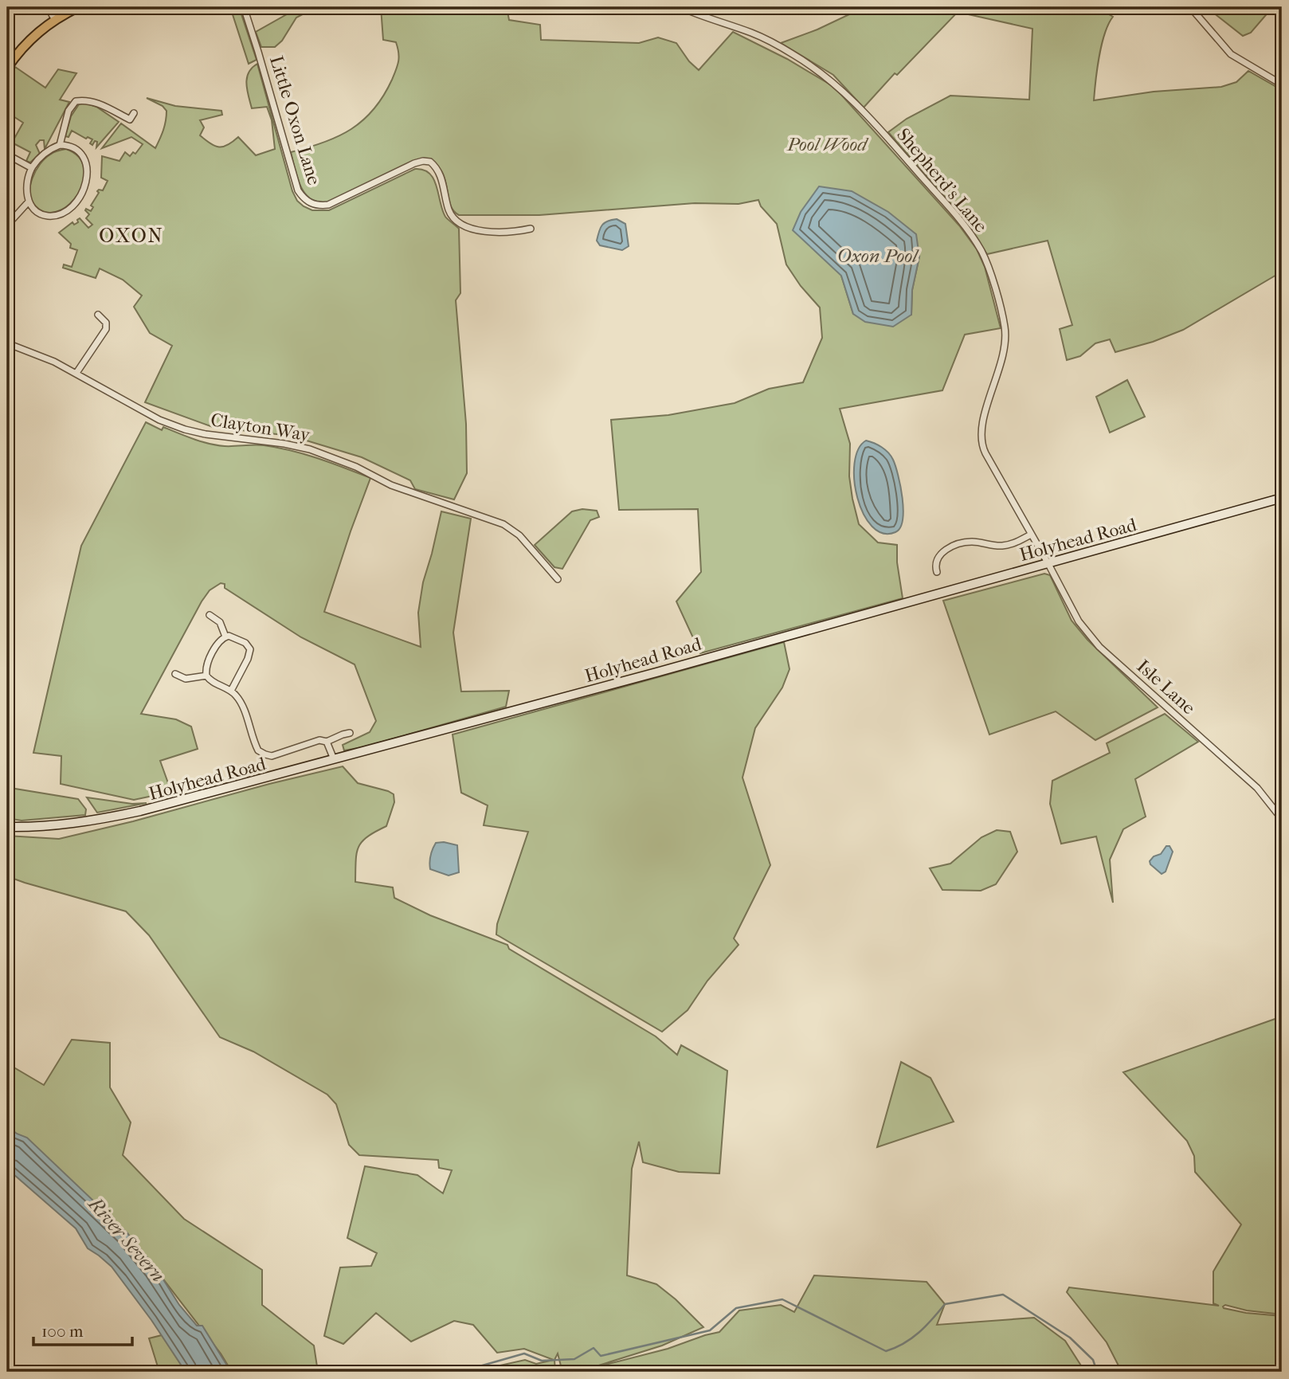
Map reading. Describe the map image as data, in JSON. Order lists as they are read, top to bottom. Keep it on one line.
{"streets":{"main road":["Holyhead Road"],"street":["Little Oxon Lane","Shepherd's Lane","Clayton Way","Isle Lane"]},"crossings":[["Shepherd's Lane","Holyhead Road"],["Shepherd's Lane","Isle Lane"],["Holyhead Road","Isle Lane"]],"districts":["OXON"],"water":["Oxon Pool","River Severn"],"parks":["Pool Wood"],"scale_bar":"100 m"}
